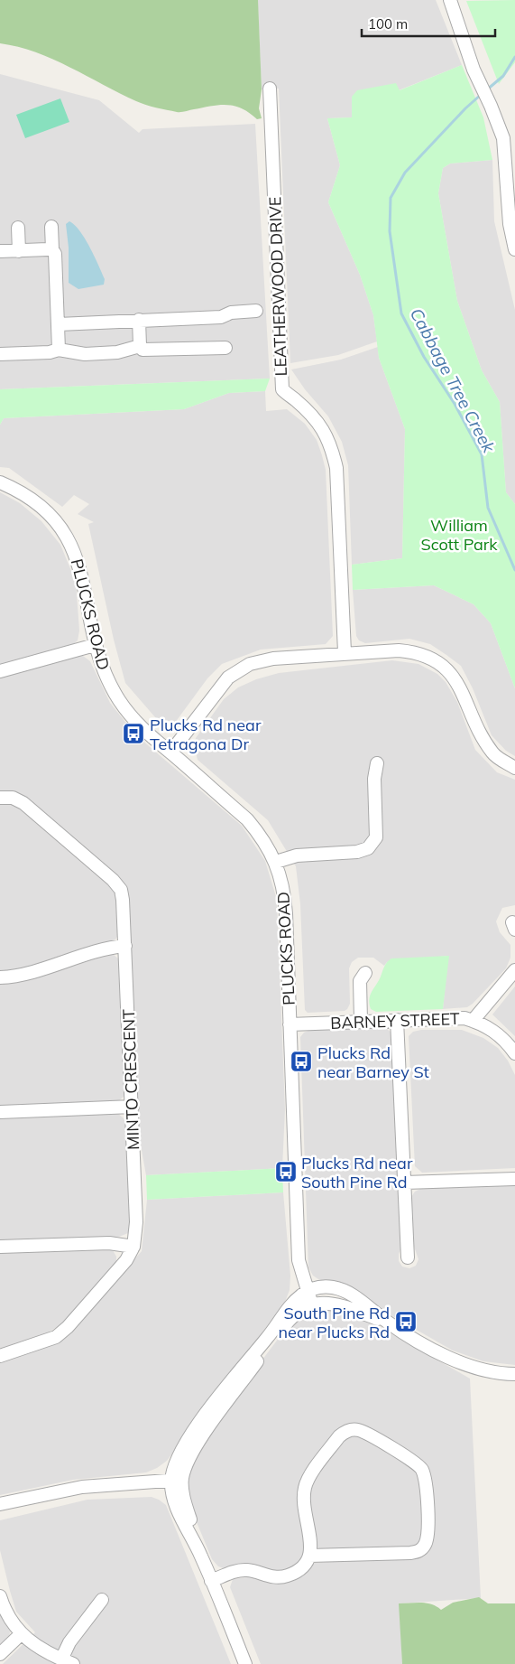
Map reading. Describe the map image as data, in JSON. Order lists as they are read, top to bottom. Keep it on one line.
{"streets":{"street":["LEATHERWOOD DRIVE","PLUCKS ROAD","BARNEY STREET","MINTO CRESCENT"]},"crossings":[["PLUCKS ROAD","BARNEY STREET"]],"water":["Cabbage Tree Creek"],"parks":["William Scott Park"],"places":{"bus stop":["Plucks Rd near Tetragona Dr","Plucks Rd near Barney St","Plucks Rd near South Pine Rd","South Pine Rd near Plucks Rd"]},"scale_bar":"100 m"}
